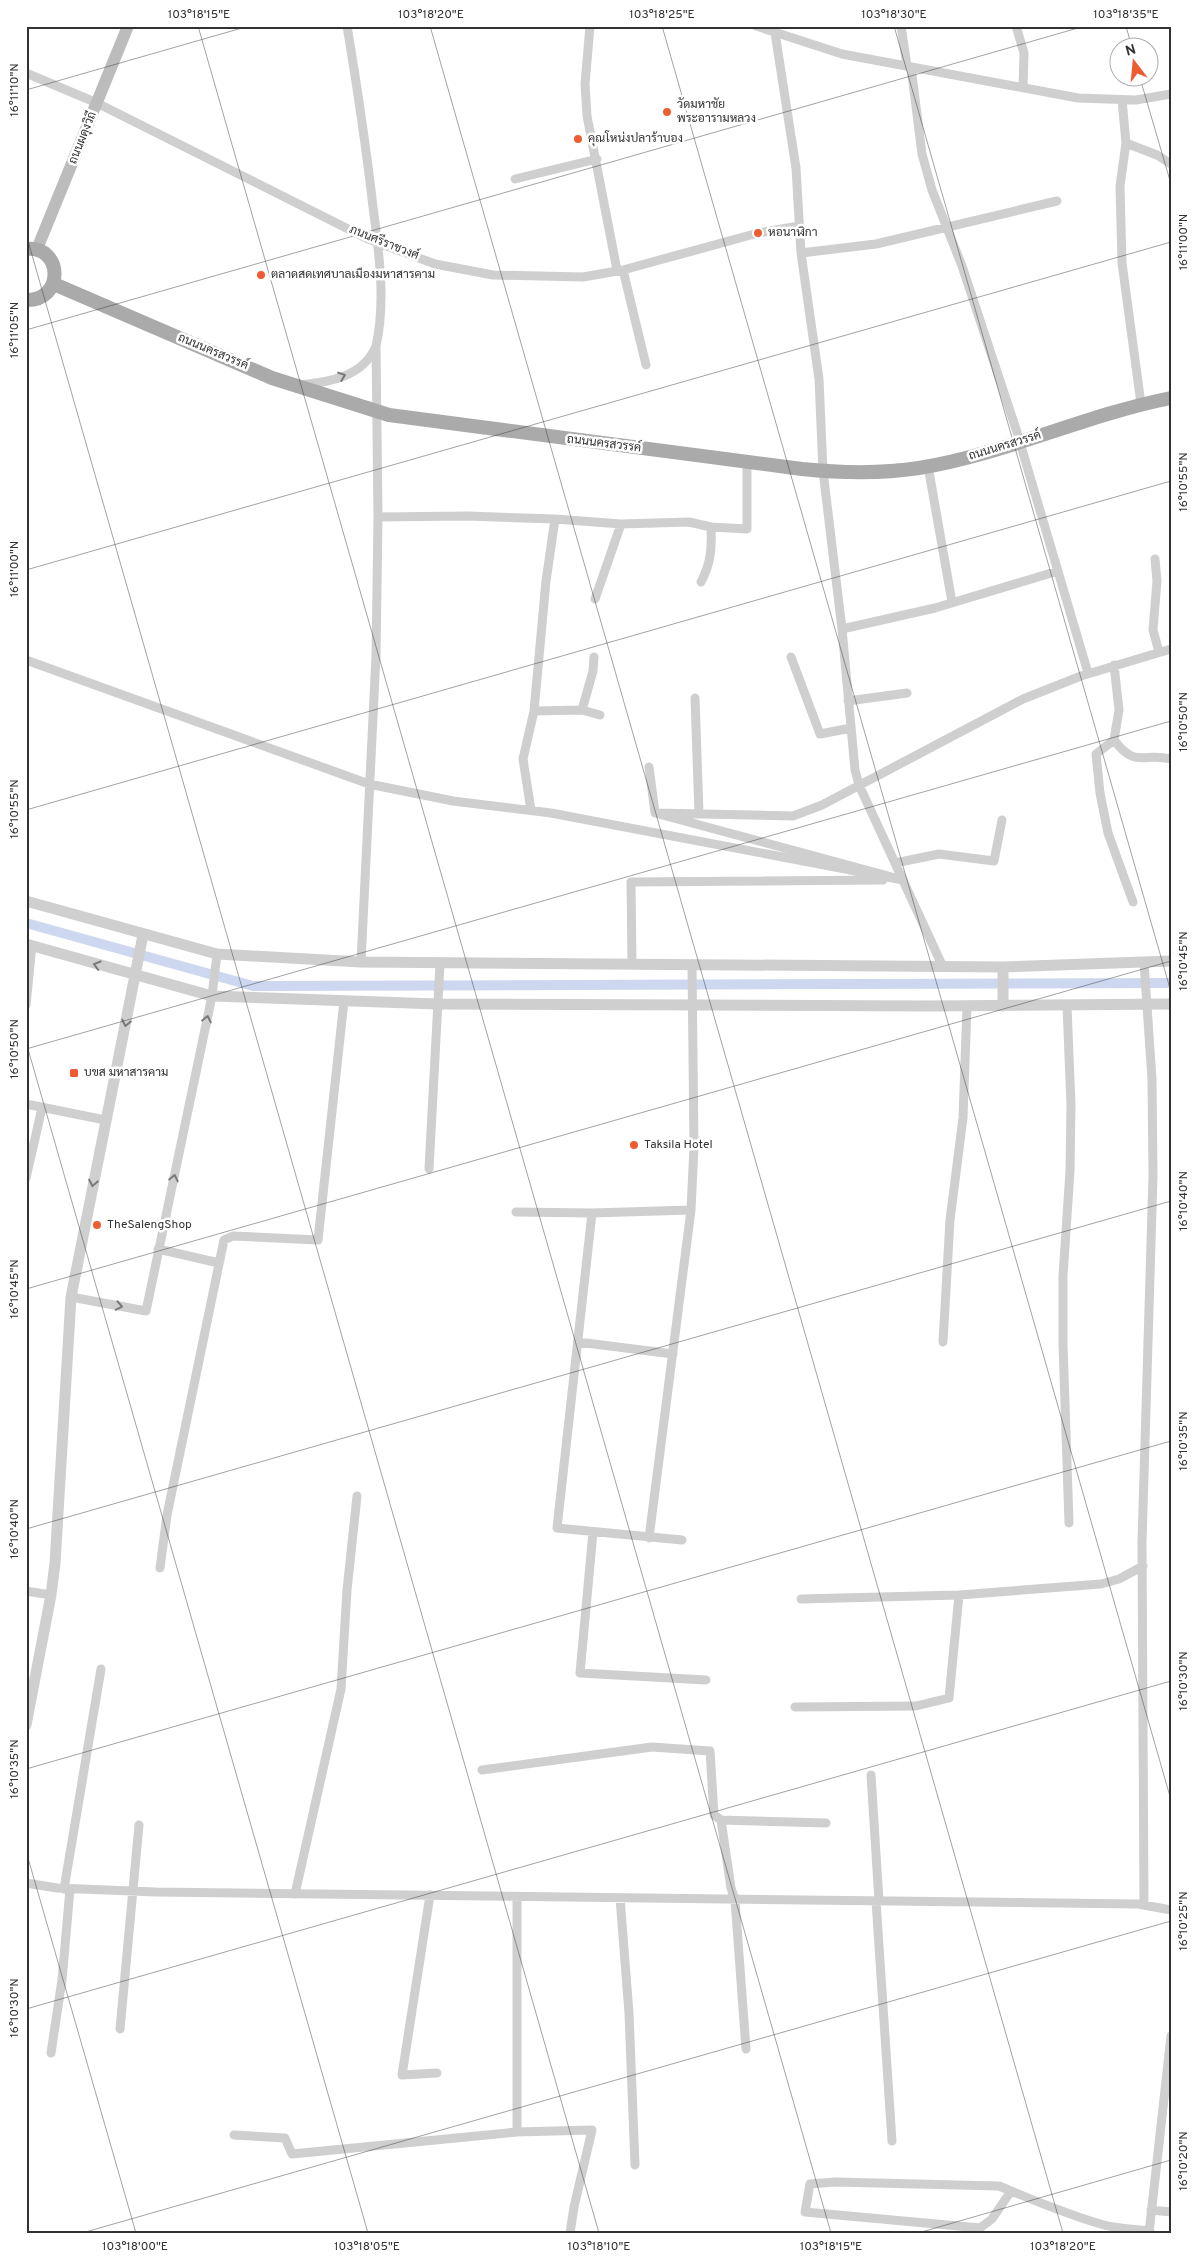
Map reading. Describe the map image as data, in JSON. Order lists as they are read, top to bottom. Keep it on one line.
{"streets":{"main road":["ถนนผดุงวิถี","ถนนนครสวรรค์"],"street":["ภนนศรีราชวงศ์"]},"crossings":[["ถนนผดุงวิถี","ภนนศรีราชวงศ์"]],"places":{"other":["วัดมหาชัย พระอารามหลวง","คุณโหน่งปลาร้าบอง","หอนาฬิกา","ตลาดสดเทศบาลเมืองมหาสารคาม","Taksila Hotel","TheSalengShop"],"transit":["บขส มหาสารคาม"]},"north":"top","coordinates":["103°18'15\"E","103°18'20\"E","103°18'25\"E","103°18'30\"E","103°18'35\"E","16°11'10\"N","16°11'00\"N","16°11'05\"N","16°10'55\"N","16°10'50\"N","16°10'45\"N","16°10'40\"N","16°10'35\"N","16°10'30\"N","16°10'25\"N","16°10'20\"N","103°18'00\"E","103°18'05\"E","103°18'10\"E"]}
